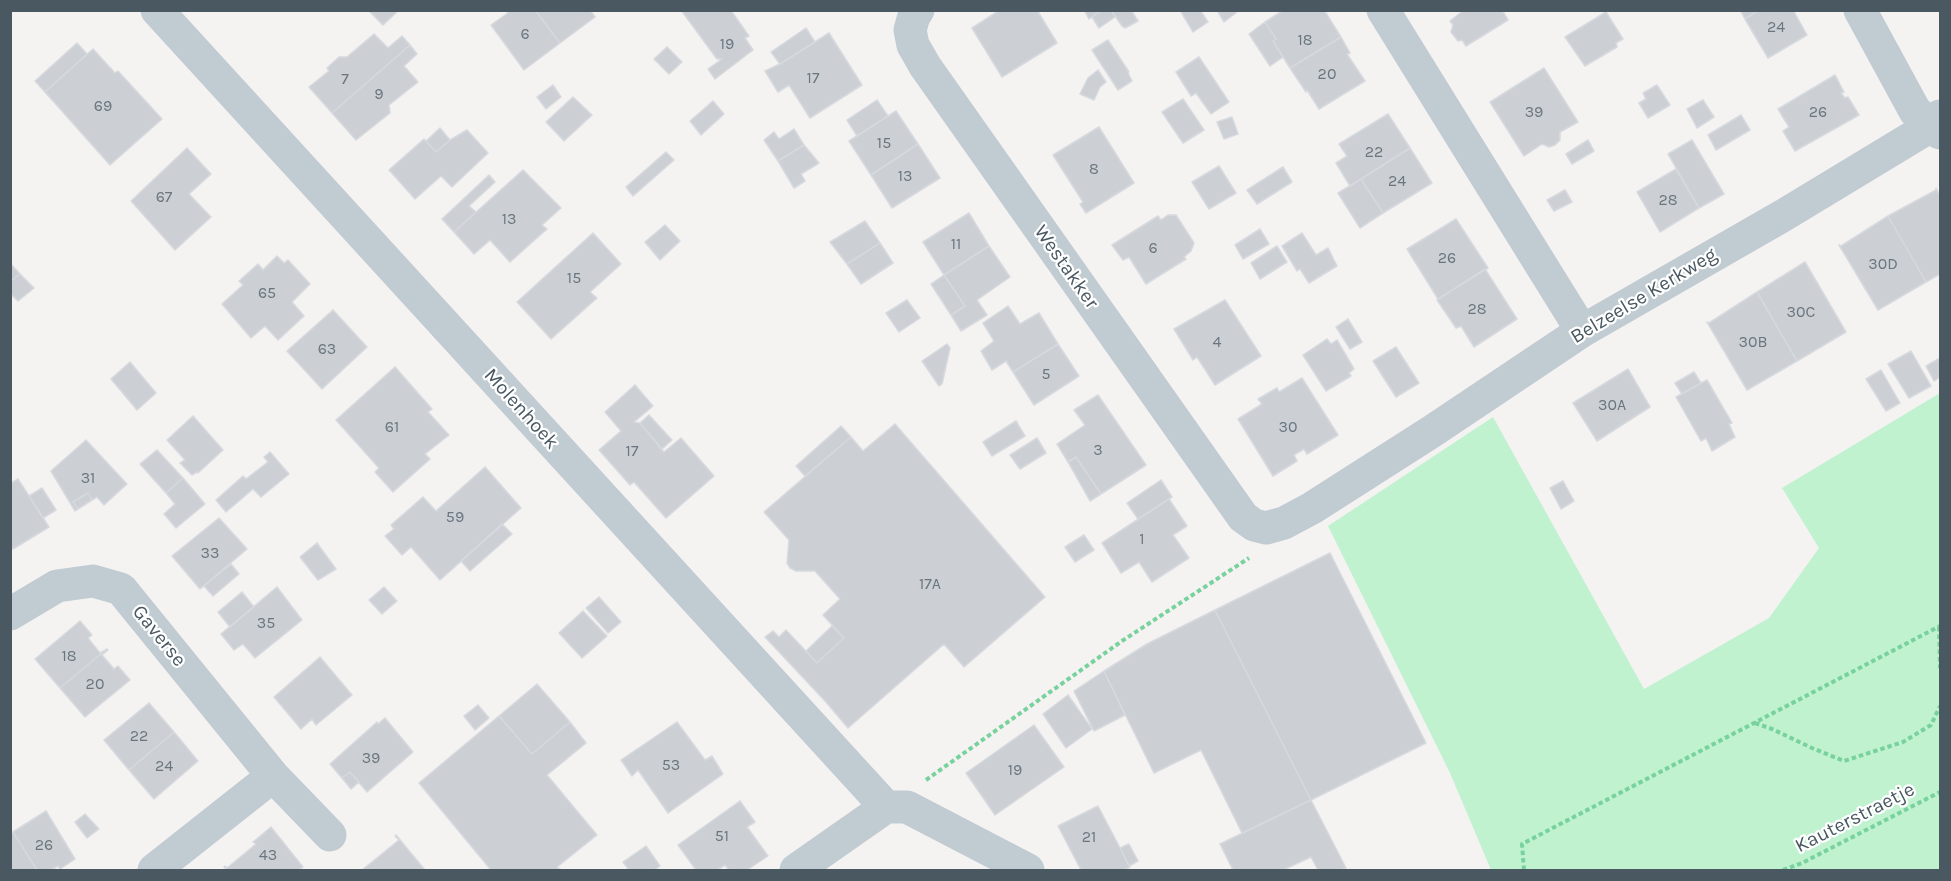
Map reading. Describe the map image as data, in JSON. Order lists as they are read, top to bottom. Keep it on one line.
{"streets":{"street":["Westakker","Belzeelse Kerkweg","Molenhoek","Gaverse"],"path":["Kauterstraetje"]},"crossings":[["Westakker","Belzeelse Kerkweg"]],"house_numbers":["24","6","18","19","20","17","7","9","69","39","26","15","22","8","13","24","67","28","13","11","6","26","30D","15","65","28","30C","4","30B","63","5","30A","61","30","3","17","31","59","1","33","17A","35","18","20","22","39","53","24","19","51","21","26","43"]}
